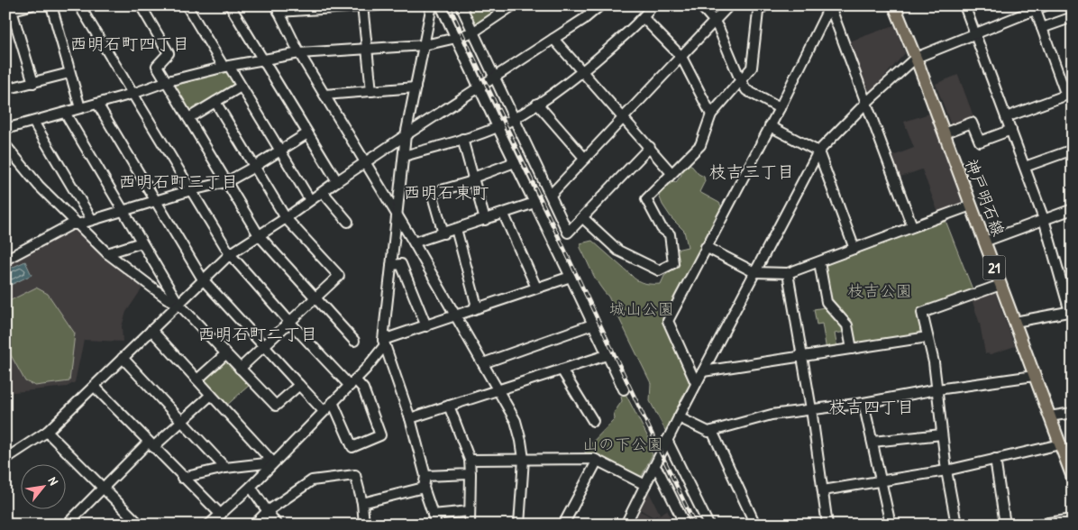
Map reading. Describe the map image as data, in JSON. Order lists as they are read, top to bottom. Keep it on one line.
{"streets":{"main road":["神戸明石線","21"]},"districts":["西明石町四丁目","枝吉三丁目","西明石町三丁目","西明石東町","西明石町二丁目","枝吉四丁目"],"parks":["枝吉公園","城山公園","山の下公園"],"north":"top right"}
